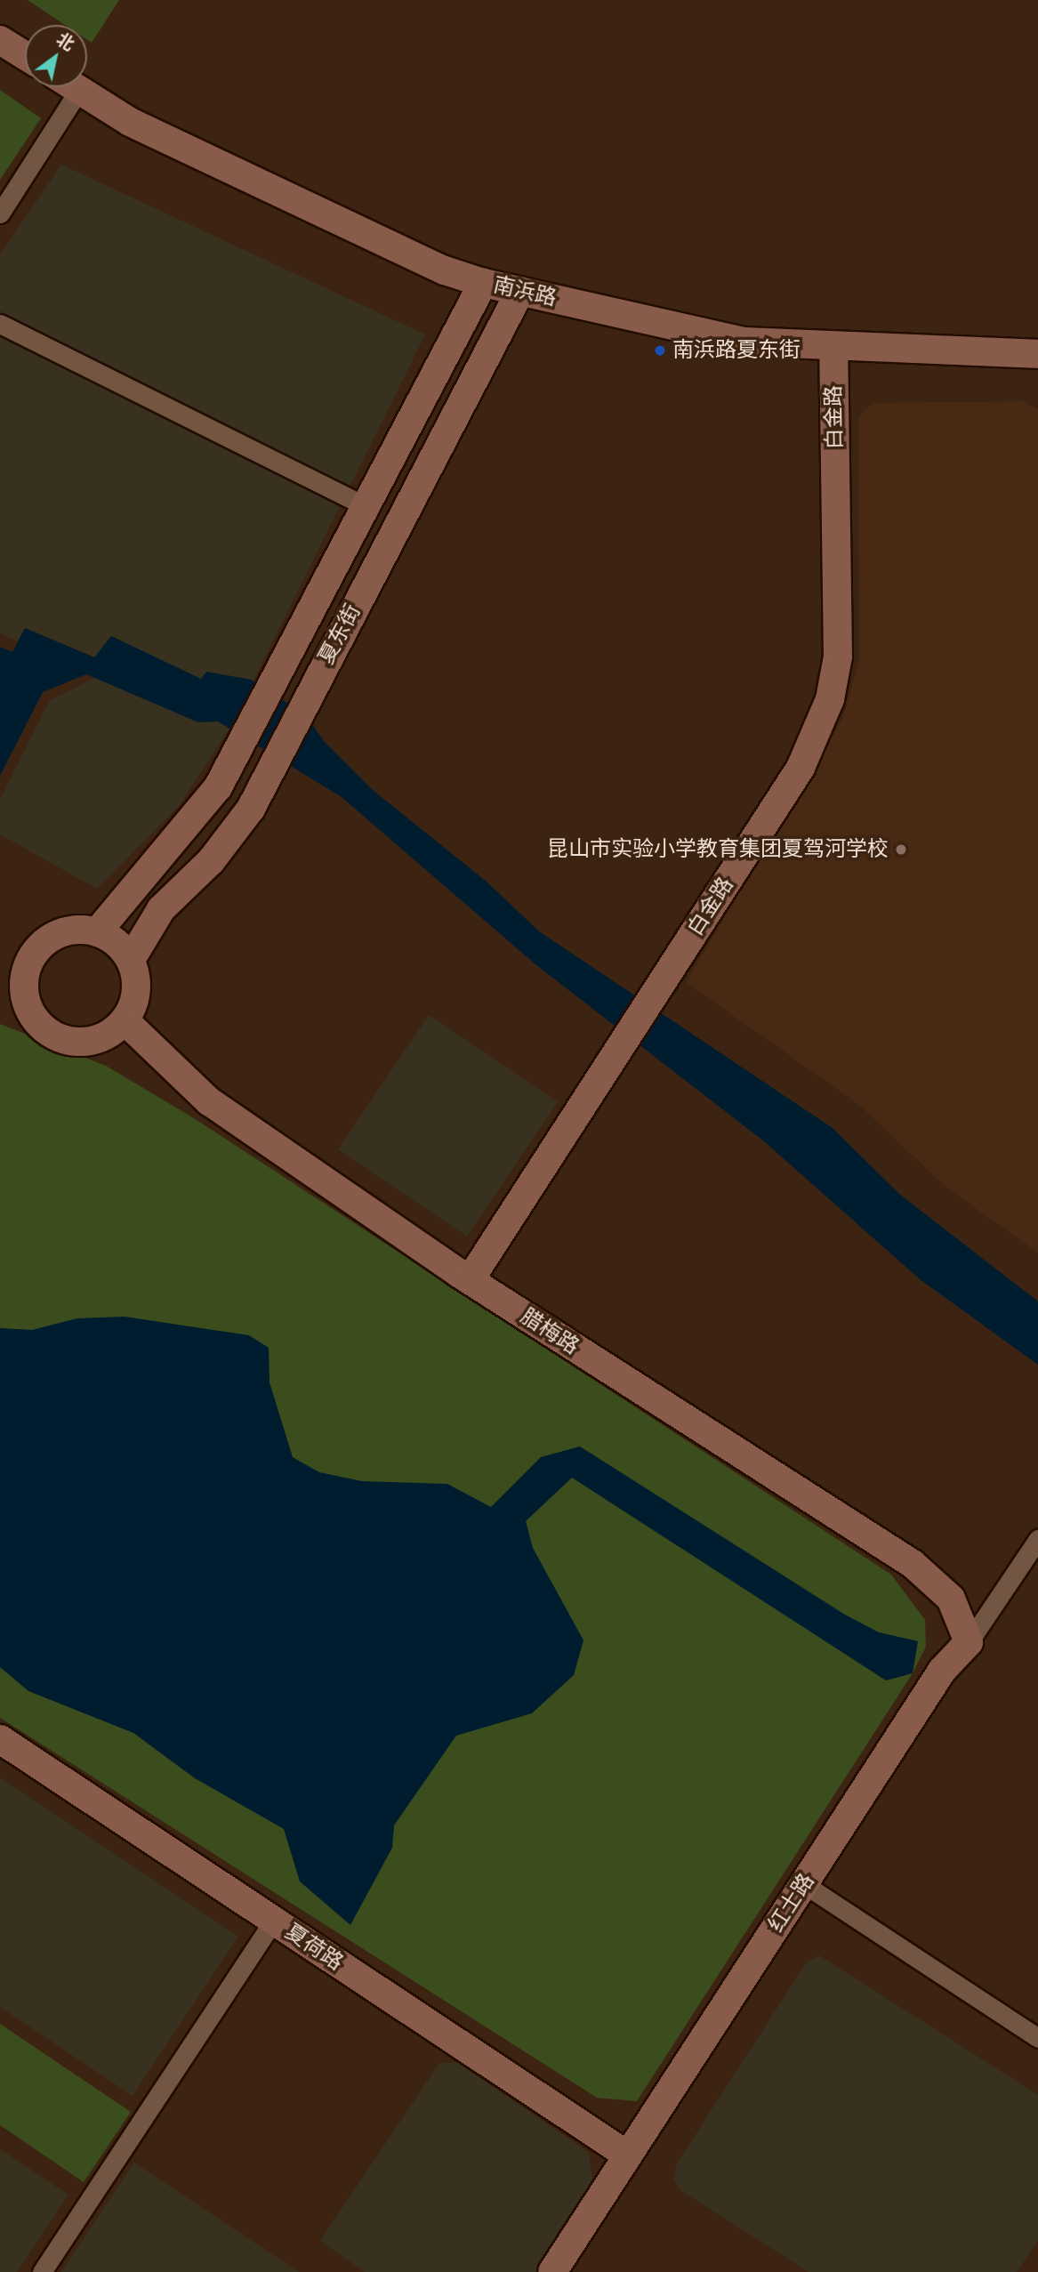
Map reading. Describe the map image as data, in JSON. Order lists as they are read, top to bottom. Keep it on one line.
{"streets":{"street":["南浜路","白金路","夏东街","腊梅路","红士路","夏荷路"]},"crossings":[["南浜路","白金路"],["南浜路","夏东街"],["白金路","腊梅路"],["夏东街","腊梅路"],["腊梅路","红士路"],["红士路","夏荷路"]],"places":["南浜路夏东街","昆山市实验小学教育集团夏驾河学校"],"north":"top right"}
